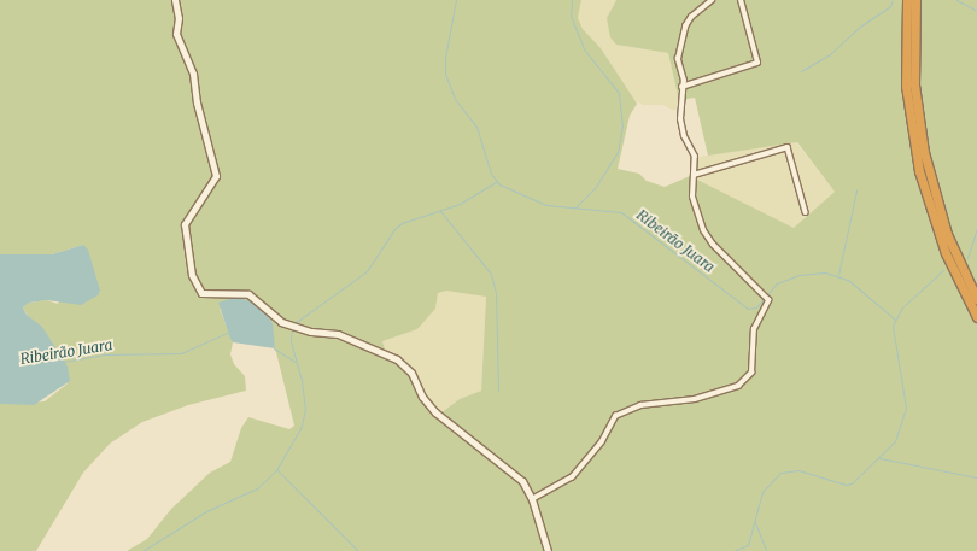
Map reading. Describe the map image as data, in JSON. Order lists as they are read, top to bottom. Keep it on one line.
{"water":["Ribeirão Juara"]}
